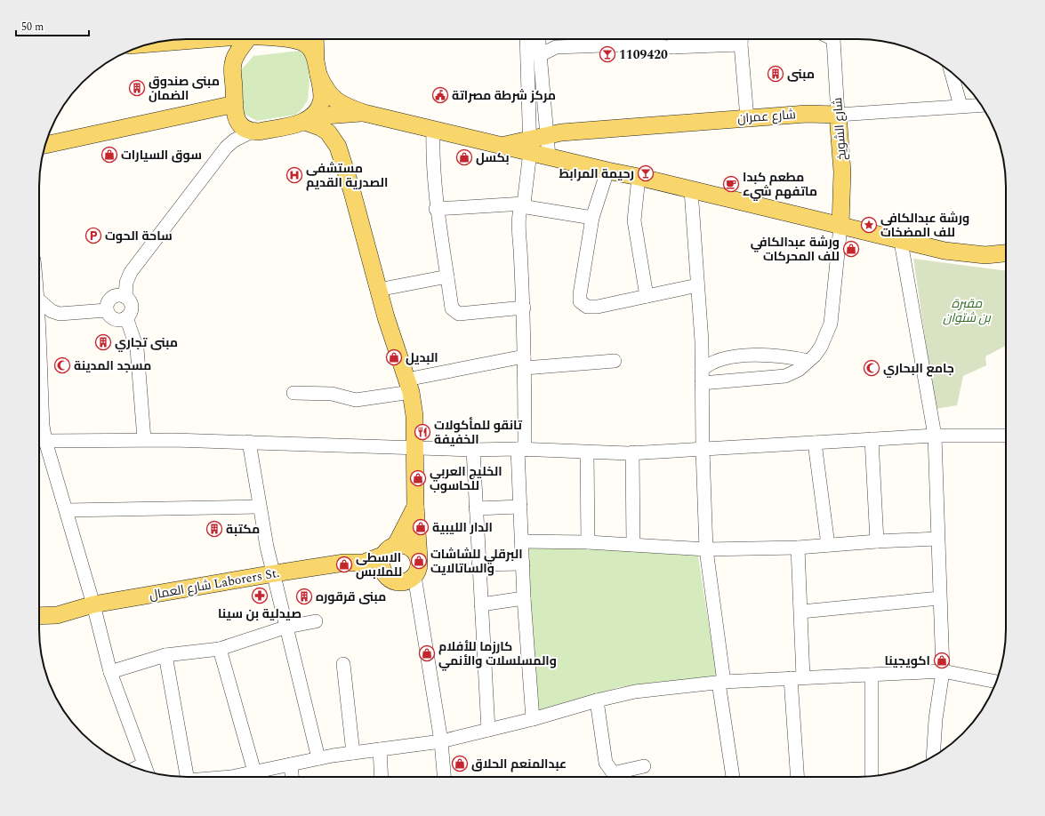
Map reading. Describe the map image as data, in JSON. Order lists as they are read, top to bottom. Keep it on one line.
{"streets":{"main road":["شارع عمران","شارع الشويخ","شارع العمال Laborers St."]},"crossings":[["شارع عمران","شارع الشويخ"]],"parks":["مقبرة بن شتوان"],"places":{"bar":["1109420","رحيمة المرابط"],"building":["مبنى","مبنى صندوق الضمان","مبنى تجاري","مكتبة","مبنى قرقوره"],"public building":["مركز شرطة مصراتة"],"shop":["سوق السيارات","بكسل","ورشة عبدالكافي للف المحركات","البديل","الخليج العربي للحاسوب","الدار الليبية","البرقلي للشاشات والساتالايت","الاسطى للملابس","كارزما للأفلام والمسلسلات والأنمي","اكويجينا","عبدالمنعم الحلاق"],"hospital":["مستشفى الصدرية القديم"],"cafe":["مطعم كبدا ماتفهم شيء"],"place":["ورشة عبدالكافي للف المضخات"],"parking":["ساحة الحوت"],"mosque":["مسجد المدينة","جامع البحاري"],"restaurant":["تانقو للمأكولات الخفيفة"],"pharmacy":["صيدلية بن سينا"]},"scale_bar":"50 m"}
